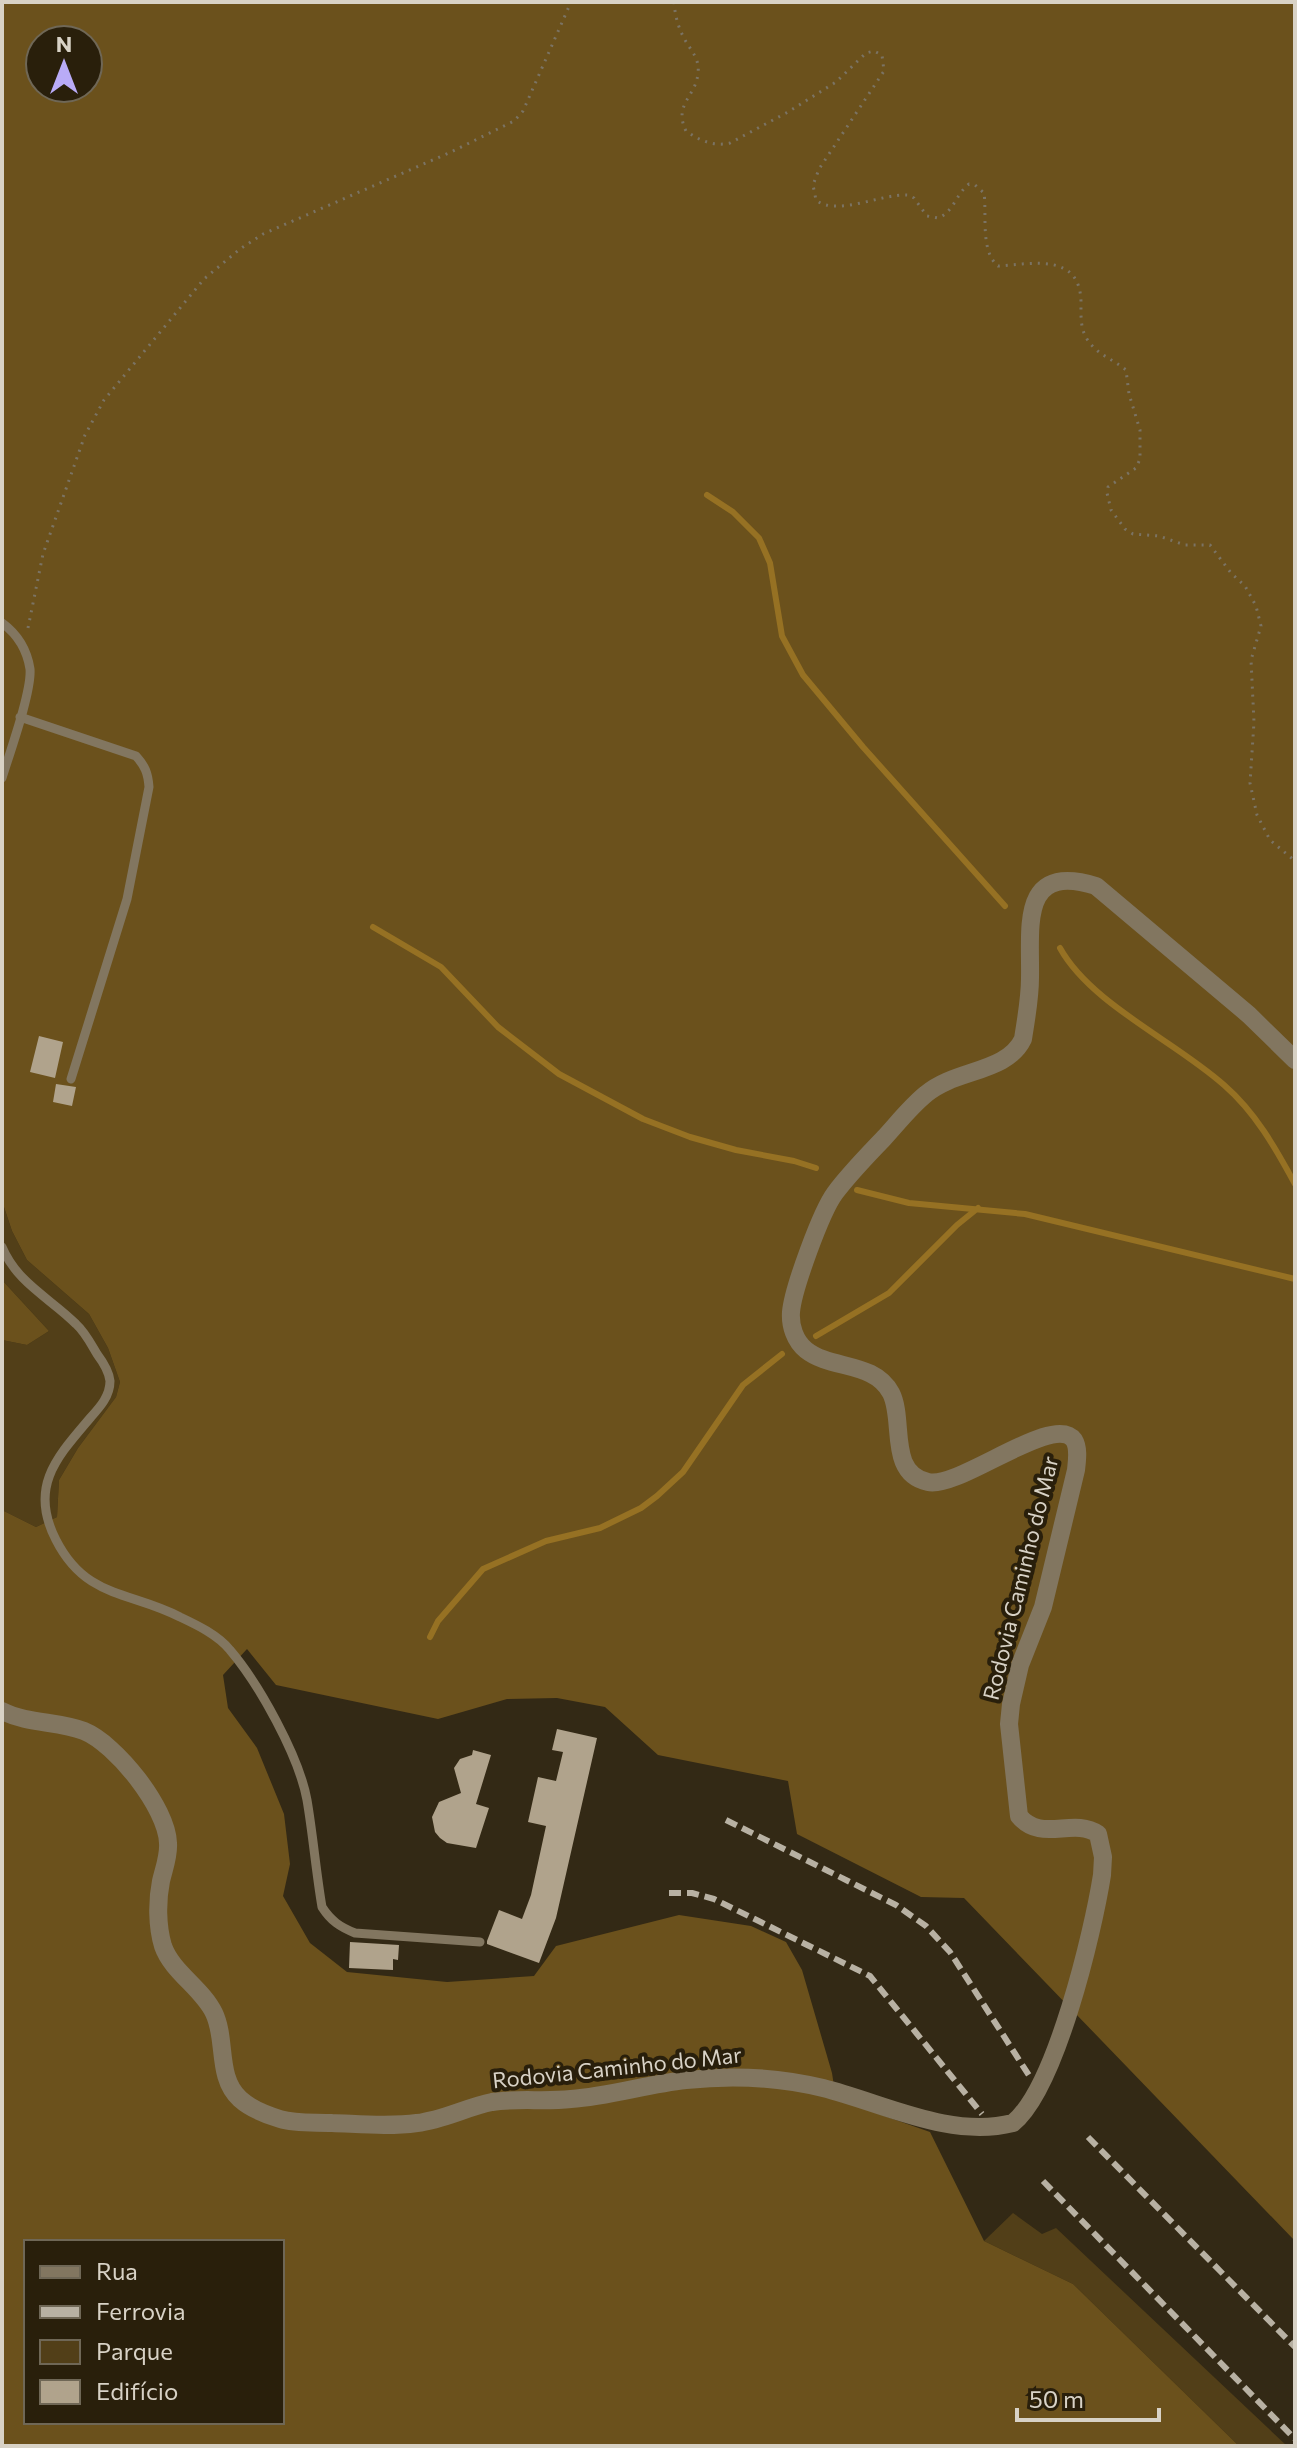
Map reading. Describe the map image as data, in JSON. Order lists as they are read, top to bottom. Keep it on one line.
{"streets":{"street":["Rodovia Caminho do Mar"]},"legend":["Rua","Ferrovia","Parque","Edifício"],"scale_bar":"50 m","north":"top"}
